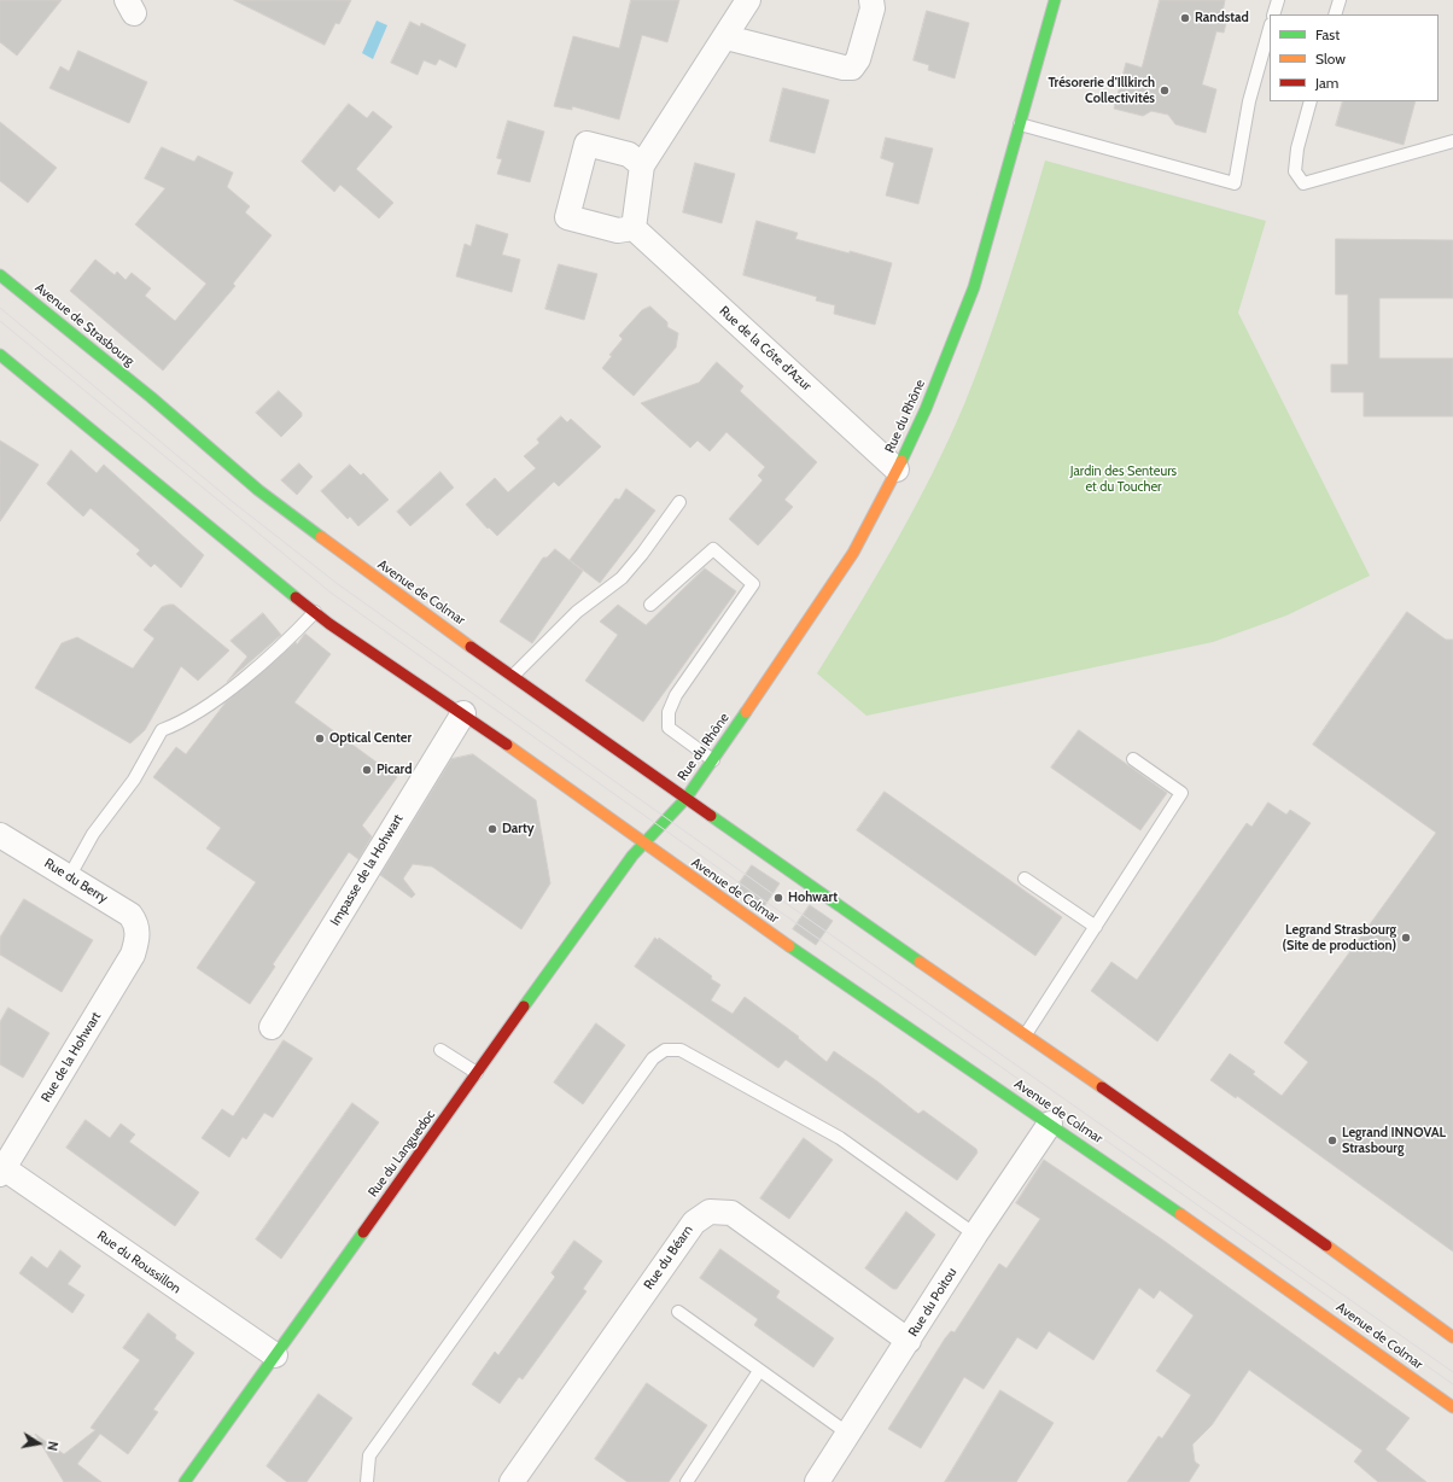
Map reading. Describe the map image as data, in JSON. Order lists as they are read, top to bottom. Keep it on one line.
{"streets":{"main road":["Avenue de Strasbourg","Rue du Rhône","Avenue de Colmar","Rue du Languedoc"],"street":["Rue de la Côte d'Azur","Impasse de la Hohwart","Rue du Berry","Rue de la Hohwart","Rue du Béarn","Rue du Roussillon","Rue du Poitou"]},"crossings":[["Avenue de Strasbourg","Avenue de Colmar"],["Rue de la Côte d'Azur","Rue du Rhône"],["Rue du Rhône","Avenue de Colmar"],["Avenue de Colmar","Impasse de la Hohwart"],["Avenue de Colmar","Rue du Languedoc"],["Avenue de Colmar","Rue du Poitou"],["Rue du Berry","Rue de la Hohwart"],["Rue de la Hohwart","Rue du Roussillon"],["Rue du Languedoc","Rue du Roussillon"],["Rue du Béarn","Rue du Poitou"]],"parks":["Jardin des Senteurs et du Toucher"],"places":["Randstad","Trésorerie d'Illkirch Collectivités","Optical Center","Picard","Darty","Hohwart","Legrand Strasbourg (Site de production)","Legrand INNOVAL Strasbourg"],"legend":["Fast","Slow","Jam"],"north":"right"}
